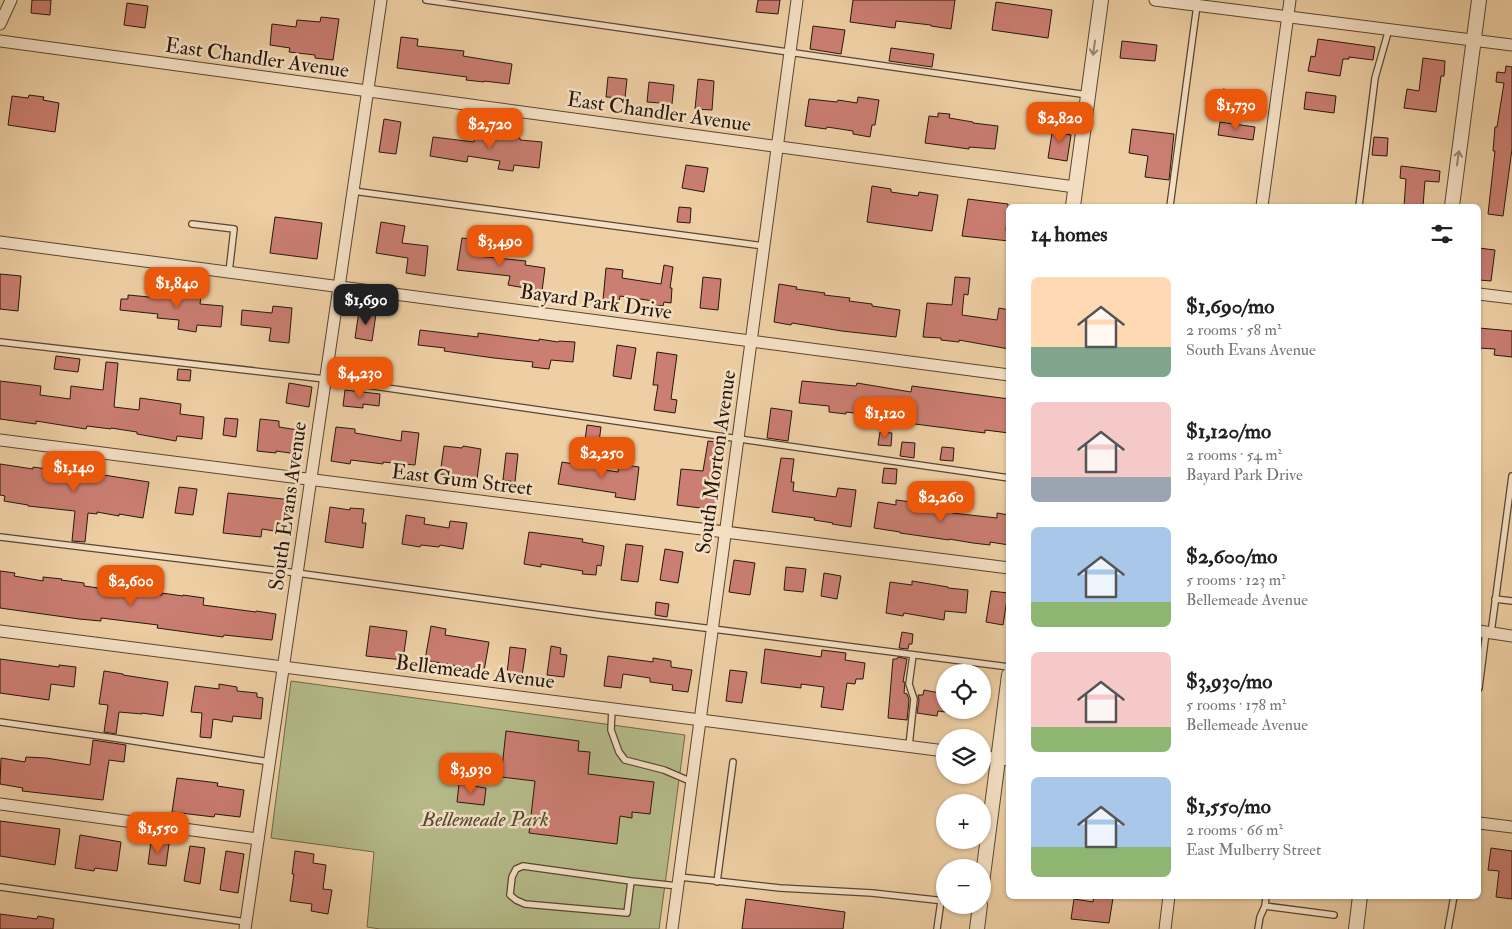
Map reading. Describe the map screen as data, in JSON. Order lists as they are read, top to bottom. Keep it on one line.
{"streets":{"street":["East Chandler Avenue","Bayard Park Drive","South Morton Avenue","East Gum Street","South Evans Avenue","Bellemeade Avenue"]},"crossings":[["East Chandler Avenue","South Morton Avenue"],["East Chandler Avenue","South Evans Avenue"],["Bayard Park Drive","South Morton Avenue"],["Bayard Park Drive","South Evans Avenue"],["South Morton Avenue","East Gum Street"],["South Morton Avenue","Bellemeade Avenue"],["East Gum Street","South Evans Avenue"],["South Evans Avenue","Bellemeade Avenue"]],"parks":["Bellemeade Park"],"page":{"price":["$1,730","$2,820","$2,720","$3,490","$1,840","$1,690","$4,230","$1,120","$2,250","$1,140","$2,260","$2,600","$3,930","$1,550"],"heading":"14 homes","list":[{"name":"$1,690/mo","note":"2 rooms · 58 m² · South Evans Avenue"},{"name":"$1,120/mo","note":"2 rooms · 54 m² · Bayard Park Drive"},{"name":"$2,600/mo","note":"5 rooms · 123 m² · Bellemeade Avenue"},{"name":"$3,930/mo","note":"5 rooms · 178 m² · Bellemeade Avenue"},{"name":"$1,550/mo","note":"2 rooms · 66 m² · East Mulberry Street"}],"map_buttons":["+","−"]}}
